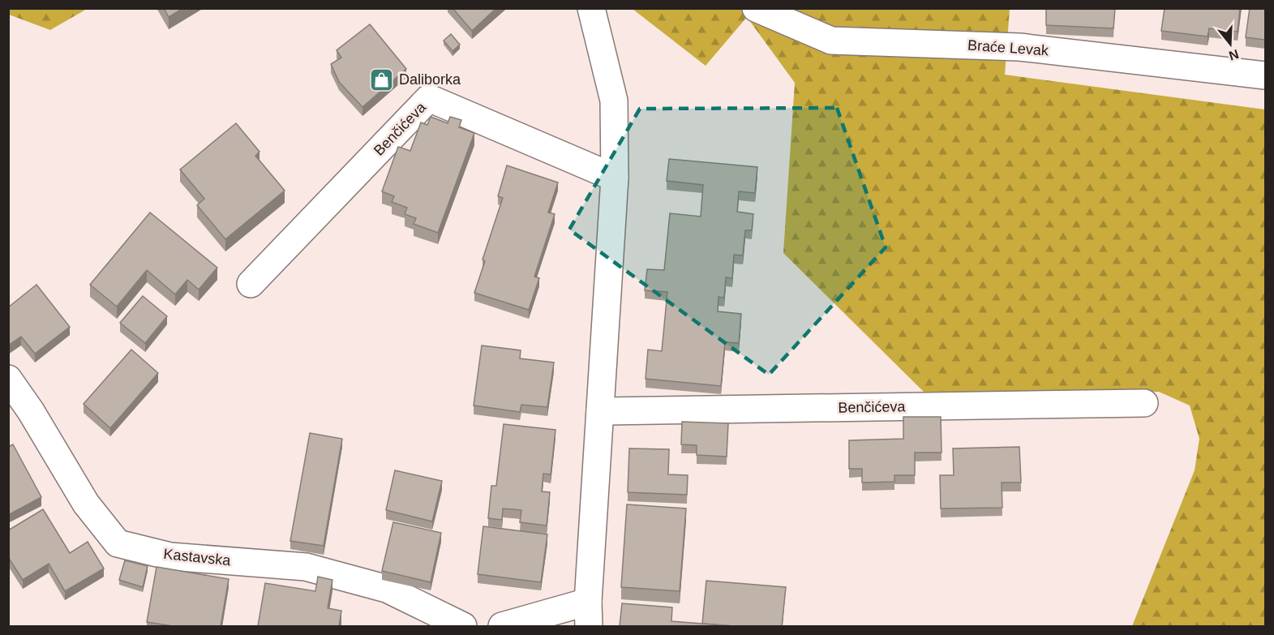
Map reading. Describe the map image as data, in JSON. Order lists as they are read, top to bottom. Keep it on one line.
{"streets":{"street":["Braće Levak","Benčićeva","Kastavska"]},"places":{"shop":["Daliborka"]},"north":"bottom"}
